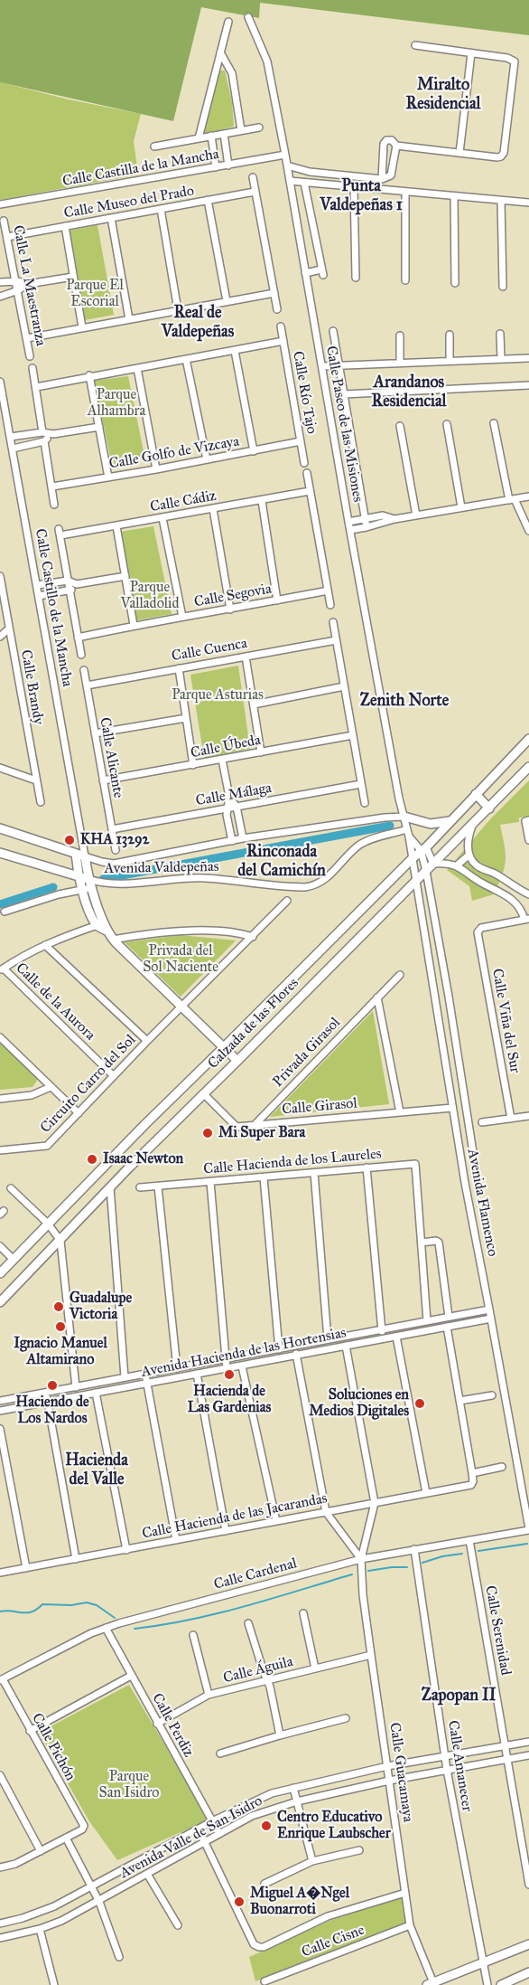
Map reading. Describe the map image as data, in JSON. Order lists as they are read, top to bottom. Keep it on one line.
{"streets":{"street":["Calle Castilla de la Mancha","Calle Museo del Prado","Calle La Maestranza","Calle Río Tajo","Calle Paseo de las Misiones","Calle Golfo de Vizcaya","Calle Cádiz","Calle Segovia","Calle Castillo de la Mancha","Calle Cuenca","Calle Brandy","Calle Úbeda","Calle Alicante","Calle Málaga","Avenida Valdepeñas","Calle de la Aurora","Calle Viña del Sur","Calzada de las Flores","Privada Girasol","Circuito Carro del Sol","Calle Girasol","Calle Hacienda de los Laureles","Avenida Flamenco","Avenida Hacienda de las Hortensias","Calle Hacienda de las Jacarandas","Calle Cardenal","Calle Serenidad","Calle Águila","Calle Perdiz","Calle Pichón","Calle Amanecer","Calle Guacamaya","Avenida Valle de San Isidro","Calle Cisne"]},"crossings":[["Calle Castilla de la Mancha","Calle Paseo de las Misiones"],["Calle Museo del Prado","Calle La Maestranza"],["Calle Río Tajo","Calle Golfo de Vizcaya"],["Calle Paseo de las Misiones","Avenida Valdepeñas"],["Calle Paseo de las Misiones","Calzada de las Flores"],["Calle Paseo de las Misiones","Avenida Flamenco"],["Calle Castillo de la Mancha","Avenida Valdepeñas"],["Calle Cuenca","Calle Alicante"],["Calle Úbeda","Calle Alicante"],["Calle Alicante","Calle Málaga"],["Calle de la Aurora","Circuito Carro del Sol"],["Calzada de las Flores","Calle Girasol"],["Calzada de las Flores","Avenida Flamenco"],["Privada Girasol","Calle Girasol"],["Calle Girasol","Avenida Flamenco"],["Avenida Flamenco","Avenida Hacienda de las Hortensias"],["Avenida Flamenco","Calle Cardenal"],["Calle Hacienda de las Jacarandas","Calle Guacamaya"],["Calle Cardenal","Calle Serenidad"],["Calle Cardenal","Calle Perdiz"],["Calle Cardenal","Calle Pichón"],["Calle Cardenal","Calle Amanecer"],["Calle Cardenal","Calle Guacamaya"],["Calle Serenidad","Avenida Valle de San Isidro"],["Calle Águila","Calle Perdiz"],["Calle Águila","Calle Guacamaya"],["Calle Perdiz","Avenida Valle de San Isidro"],["Calle Amanecer","Avenida Valle de San Isidro"],["Calle Guacamaya","Avenida Valle de San Isidro"],["Calle Guacamaya","Calle Cisne"]],"districts":["Miralto Residencial","Punta Valdepeñas 1","Real de Valdepeñas","Arandanos Residencial","Zenith Norte","Rinconada del Camichín","Hacienda del Valle","Zapopan II"],"parks":["Parque El Escorial","Parque Alhambra","Parque Valladolid","Parque Asturias","Privada del Sol Naciente","Parque San Isidro"],"places":["KHA 13292","Mi Super Bara","Isaac Newton","Guadalupe Victoria","Ignacio Manuel Altamirano","Hacienda de Las Gardenias","Haciendo de Los Nardos","Soluciones en Medios Digitales","Centro Educativo Enrique Laubscher","Miguel A�Ngel Buonarroti"]}
